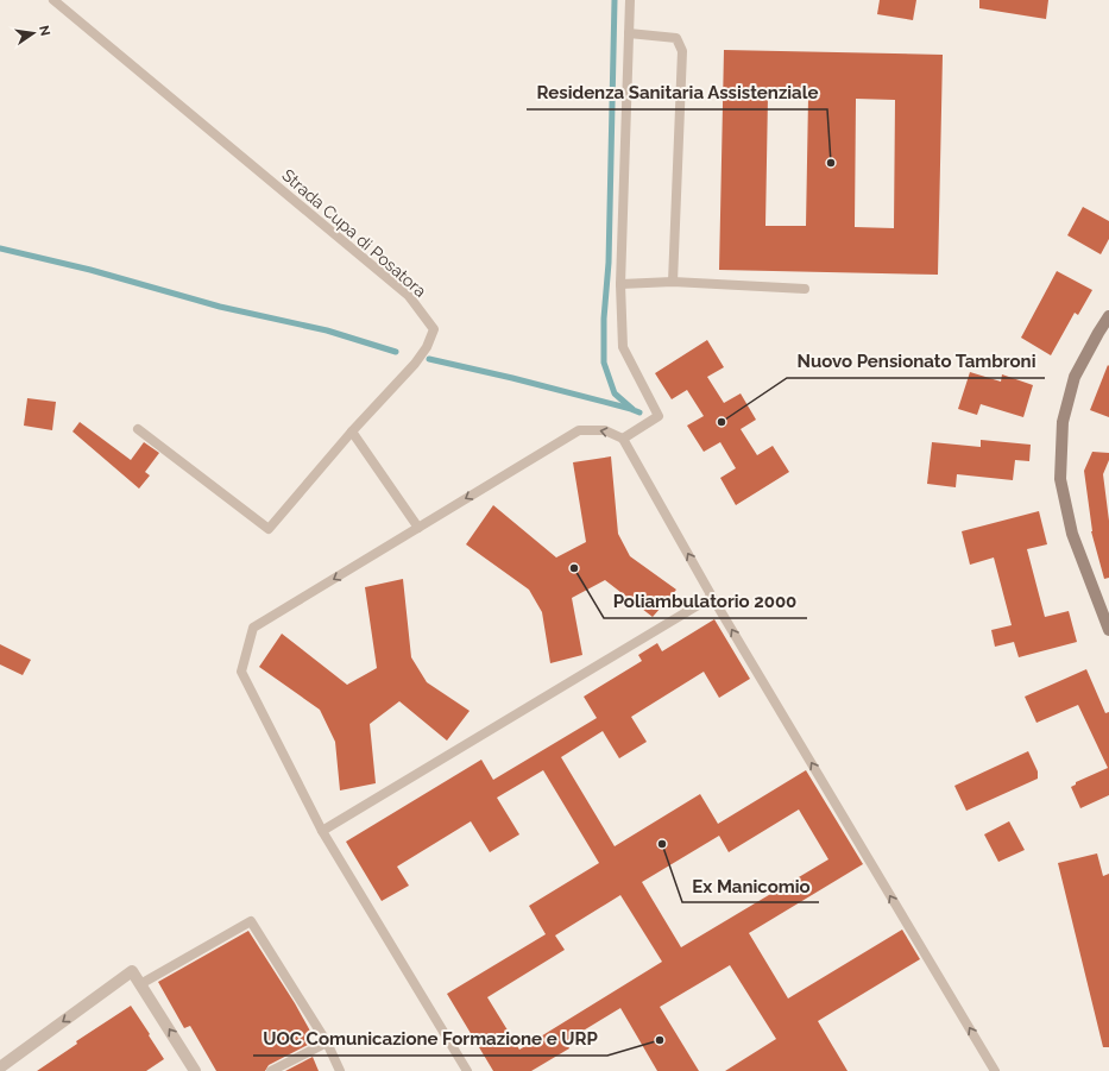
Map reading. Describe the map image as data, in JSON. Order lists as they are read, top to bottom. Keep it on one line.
{"streets":{"lane":["Strada Cupa di Posatora"]},"places":["Residenza Sanitaria Assistenziale","Nuovo Pensionato Tambroni","Poliambulatorio 2000","Ex Manicomio","UOC Comunicazione Formazione e URP"],"north":"right"}
